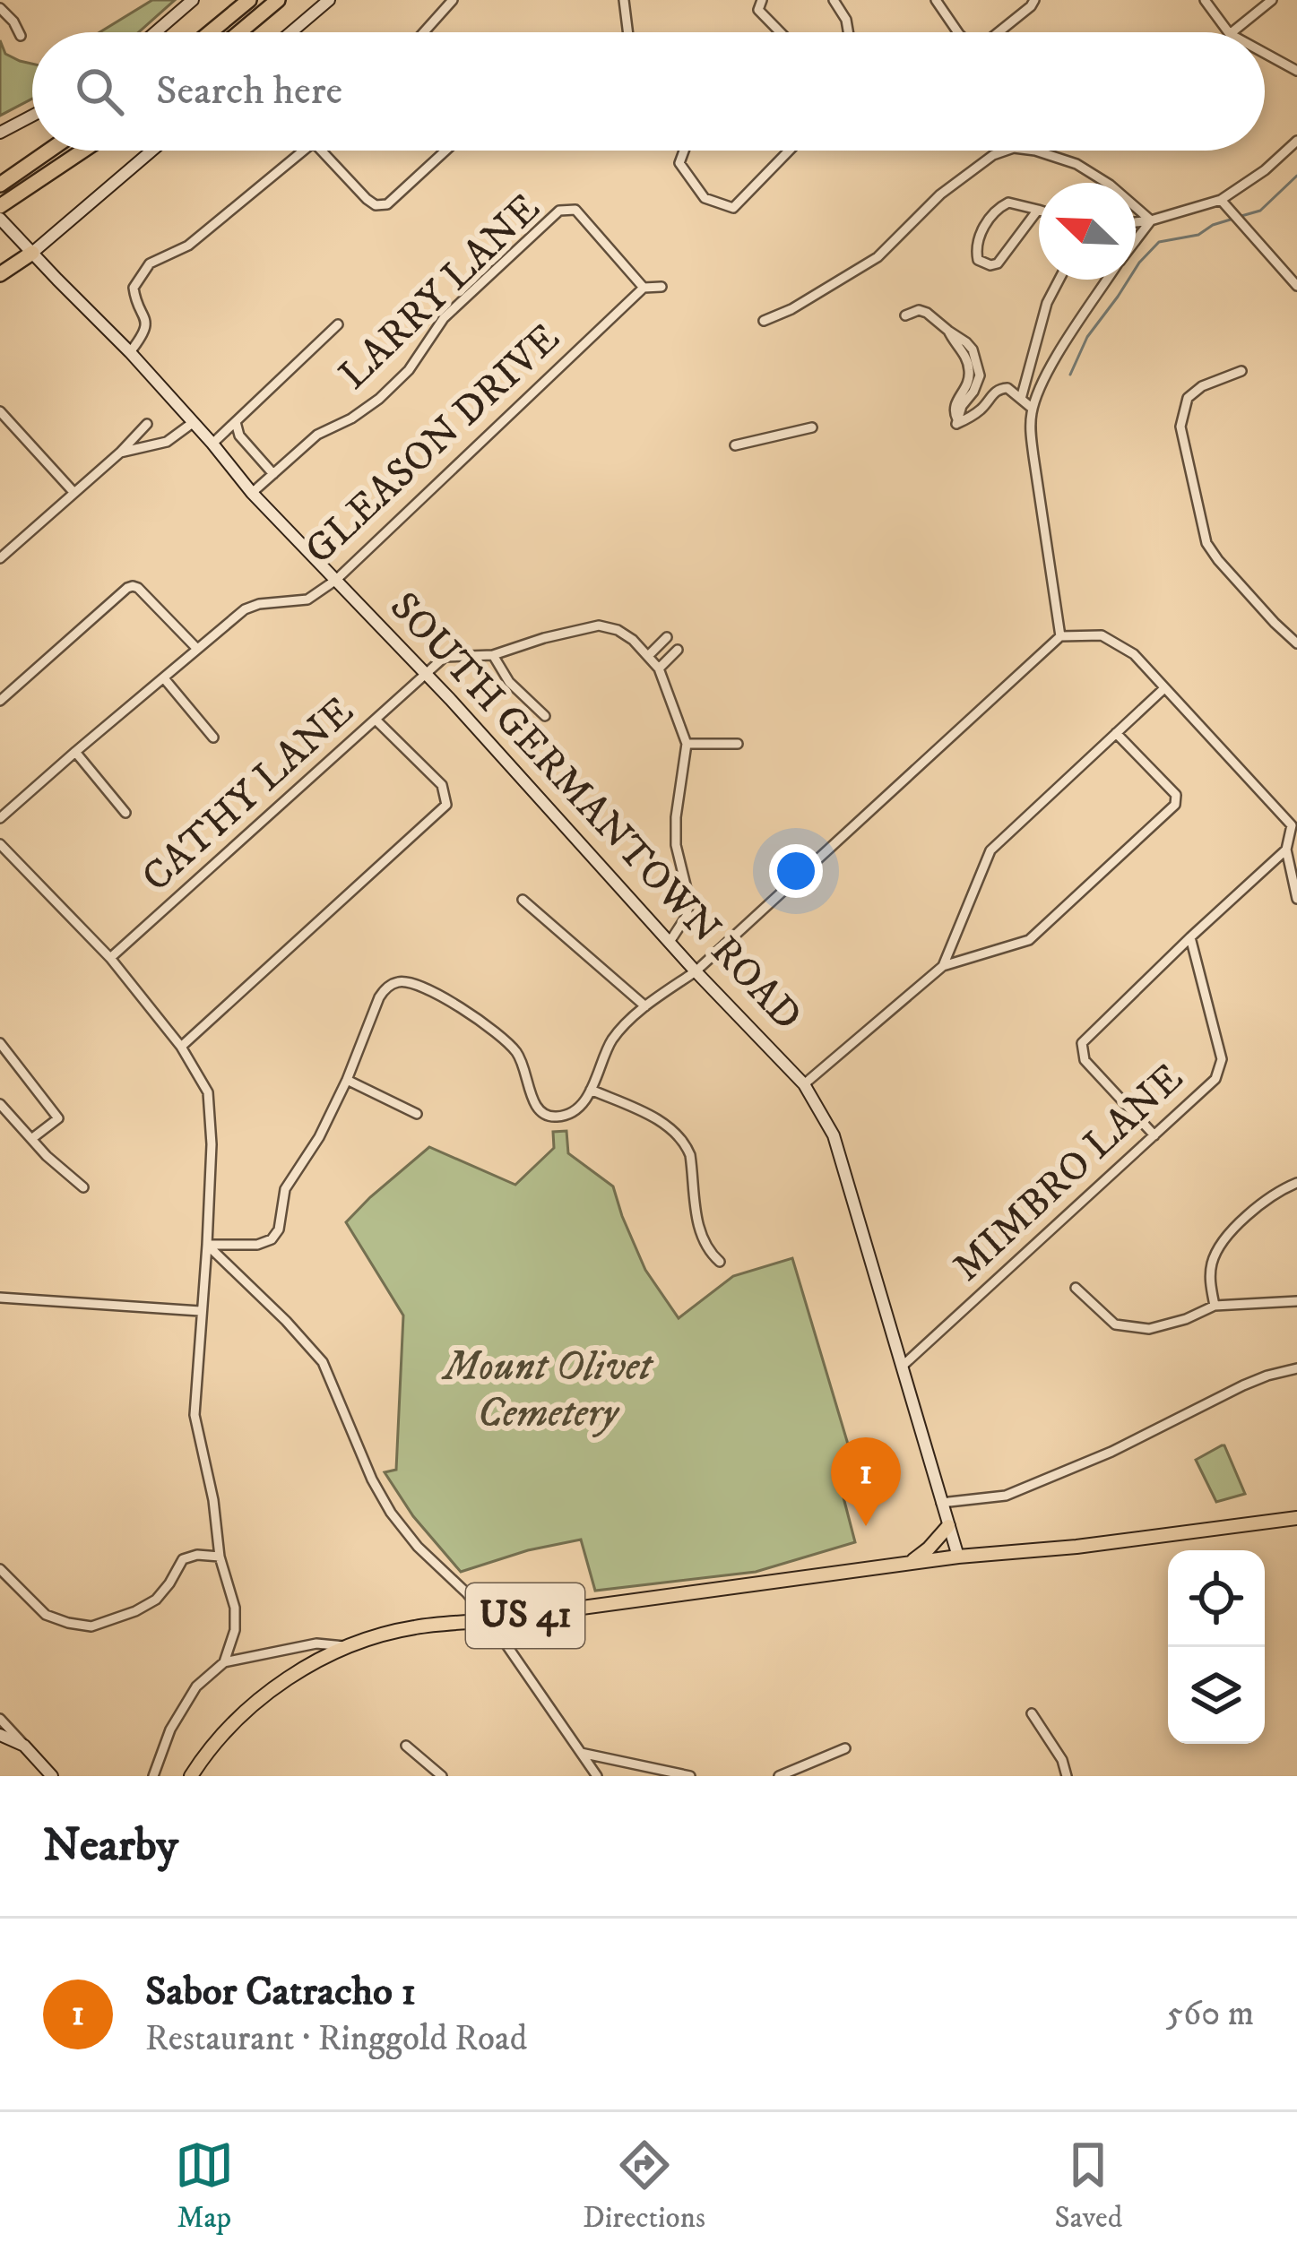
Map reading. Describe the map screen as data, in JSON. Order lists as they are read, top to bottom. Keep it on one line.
{"streets":{"main road":["SOUTH GERMANTOWN ROAD","US 41"],"street":["LARRY LANE","GLEASON DRIVE","CATHY LANE","MIMBRO LANE"]},"crossings":[["LARRY LANE","GLEASON DRIVE"],["LARRY LANE","SOUTH GERMANTOWN ROAD"],["GLEASON DRIVE","SOUTH GERMANTOWN ROAD"],["CATHY LANE","SOUTH GERMANTOWN ROAD"],["SOUTH GERMANTOWN ROAD","MIMBRO LANE"],["SOUTH GERMANTOWN ROAD","US 41"]],"parks":["Mount Olivet Cemetery"],"north":"top left","page":{"search":"Search here","pins":"1","heading":"Nearby","list":[{"mark":"1","name":"Sabor Catracho 1","note":"Restaurant · Ringgold Road","value":"560 m"}],"nav":["Map","Directions","Saved"]}}
